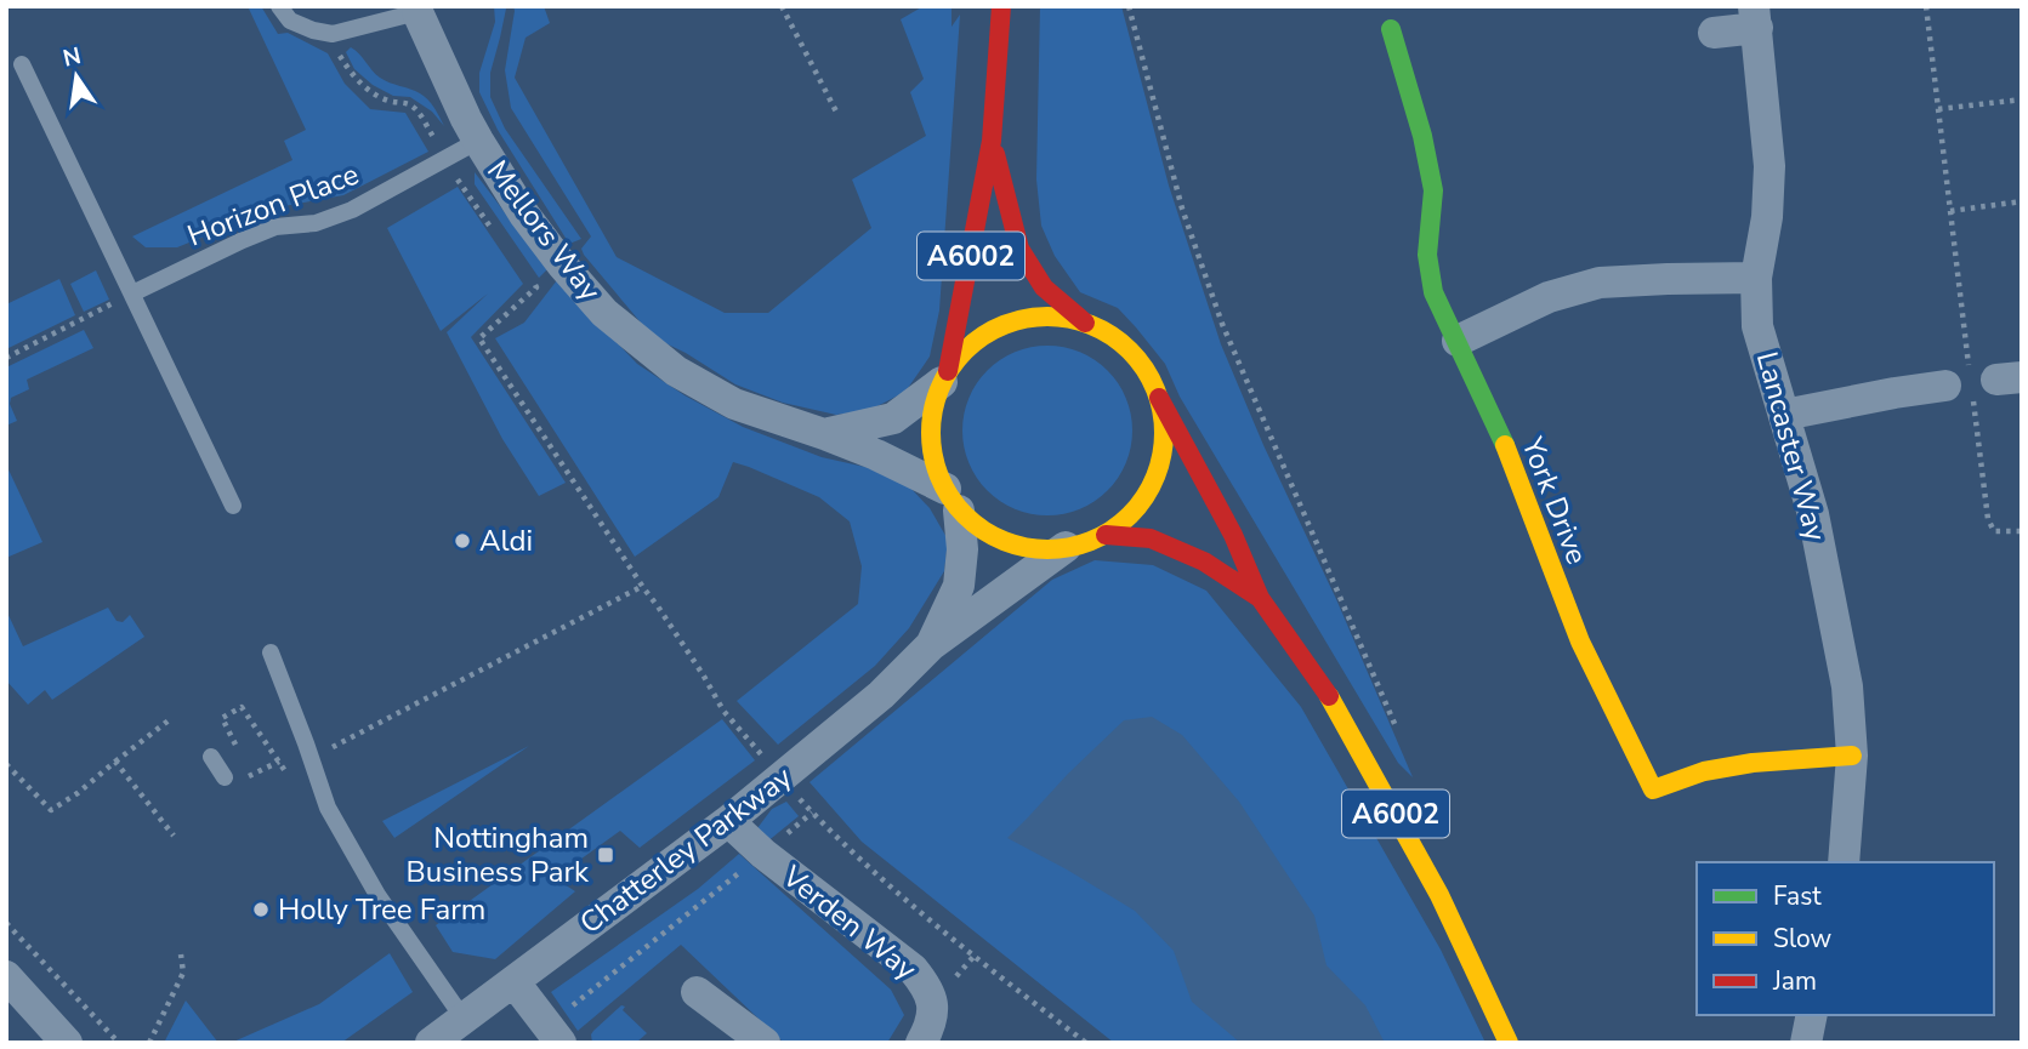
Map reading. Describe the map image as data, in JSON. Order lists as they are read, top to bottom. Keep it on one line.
{"streets":{"main road":["A6002","York Drive"],"street":["Mellors Way","Lancaster Way","Chatterley Parkway","Verden Way"],"lane":["Horizon Place"]},"crossings":[["Horizon Place","Mellors Way"],["Mellors Way","A6002"],["Lancaster Way","York Drive"],["Chatterley Parkway","Verden Way"]],"places":{"other":["Aldi","Holly Tree Farm"],"transit":["Nottingham Business Park"]},"legend":["Fast","Slow","Jam"],"north":"top"}
